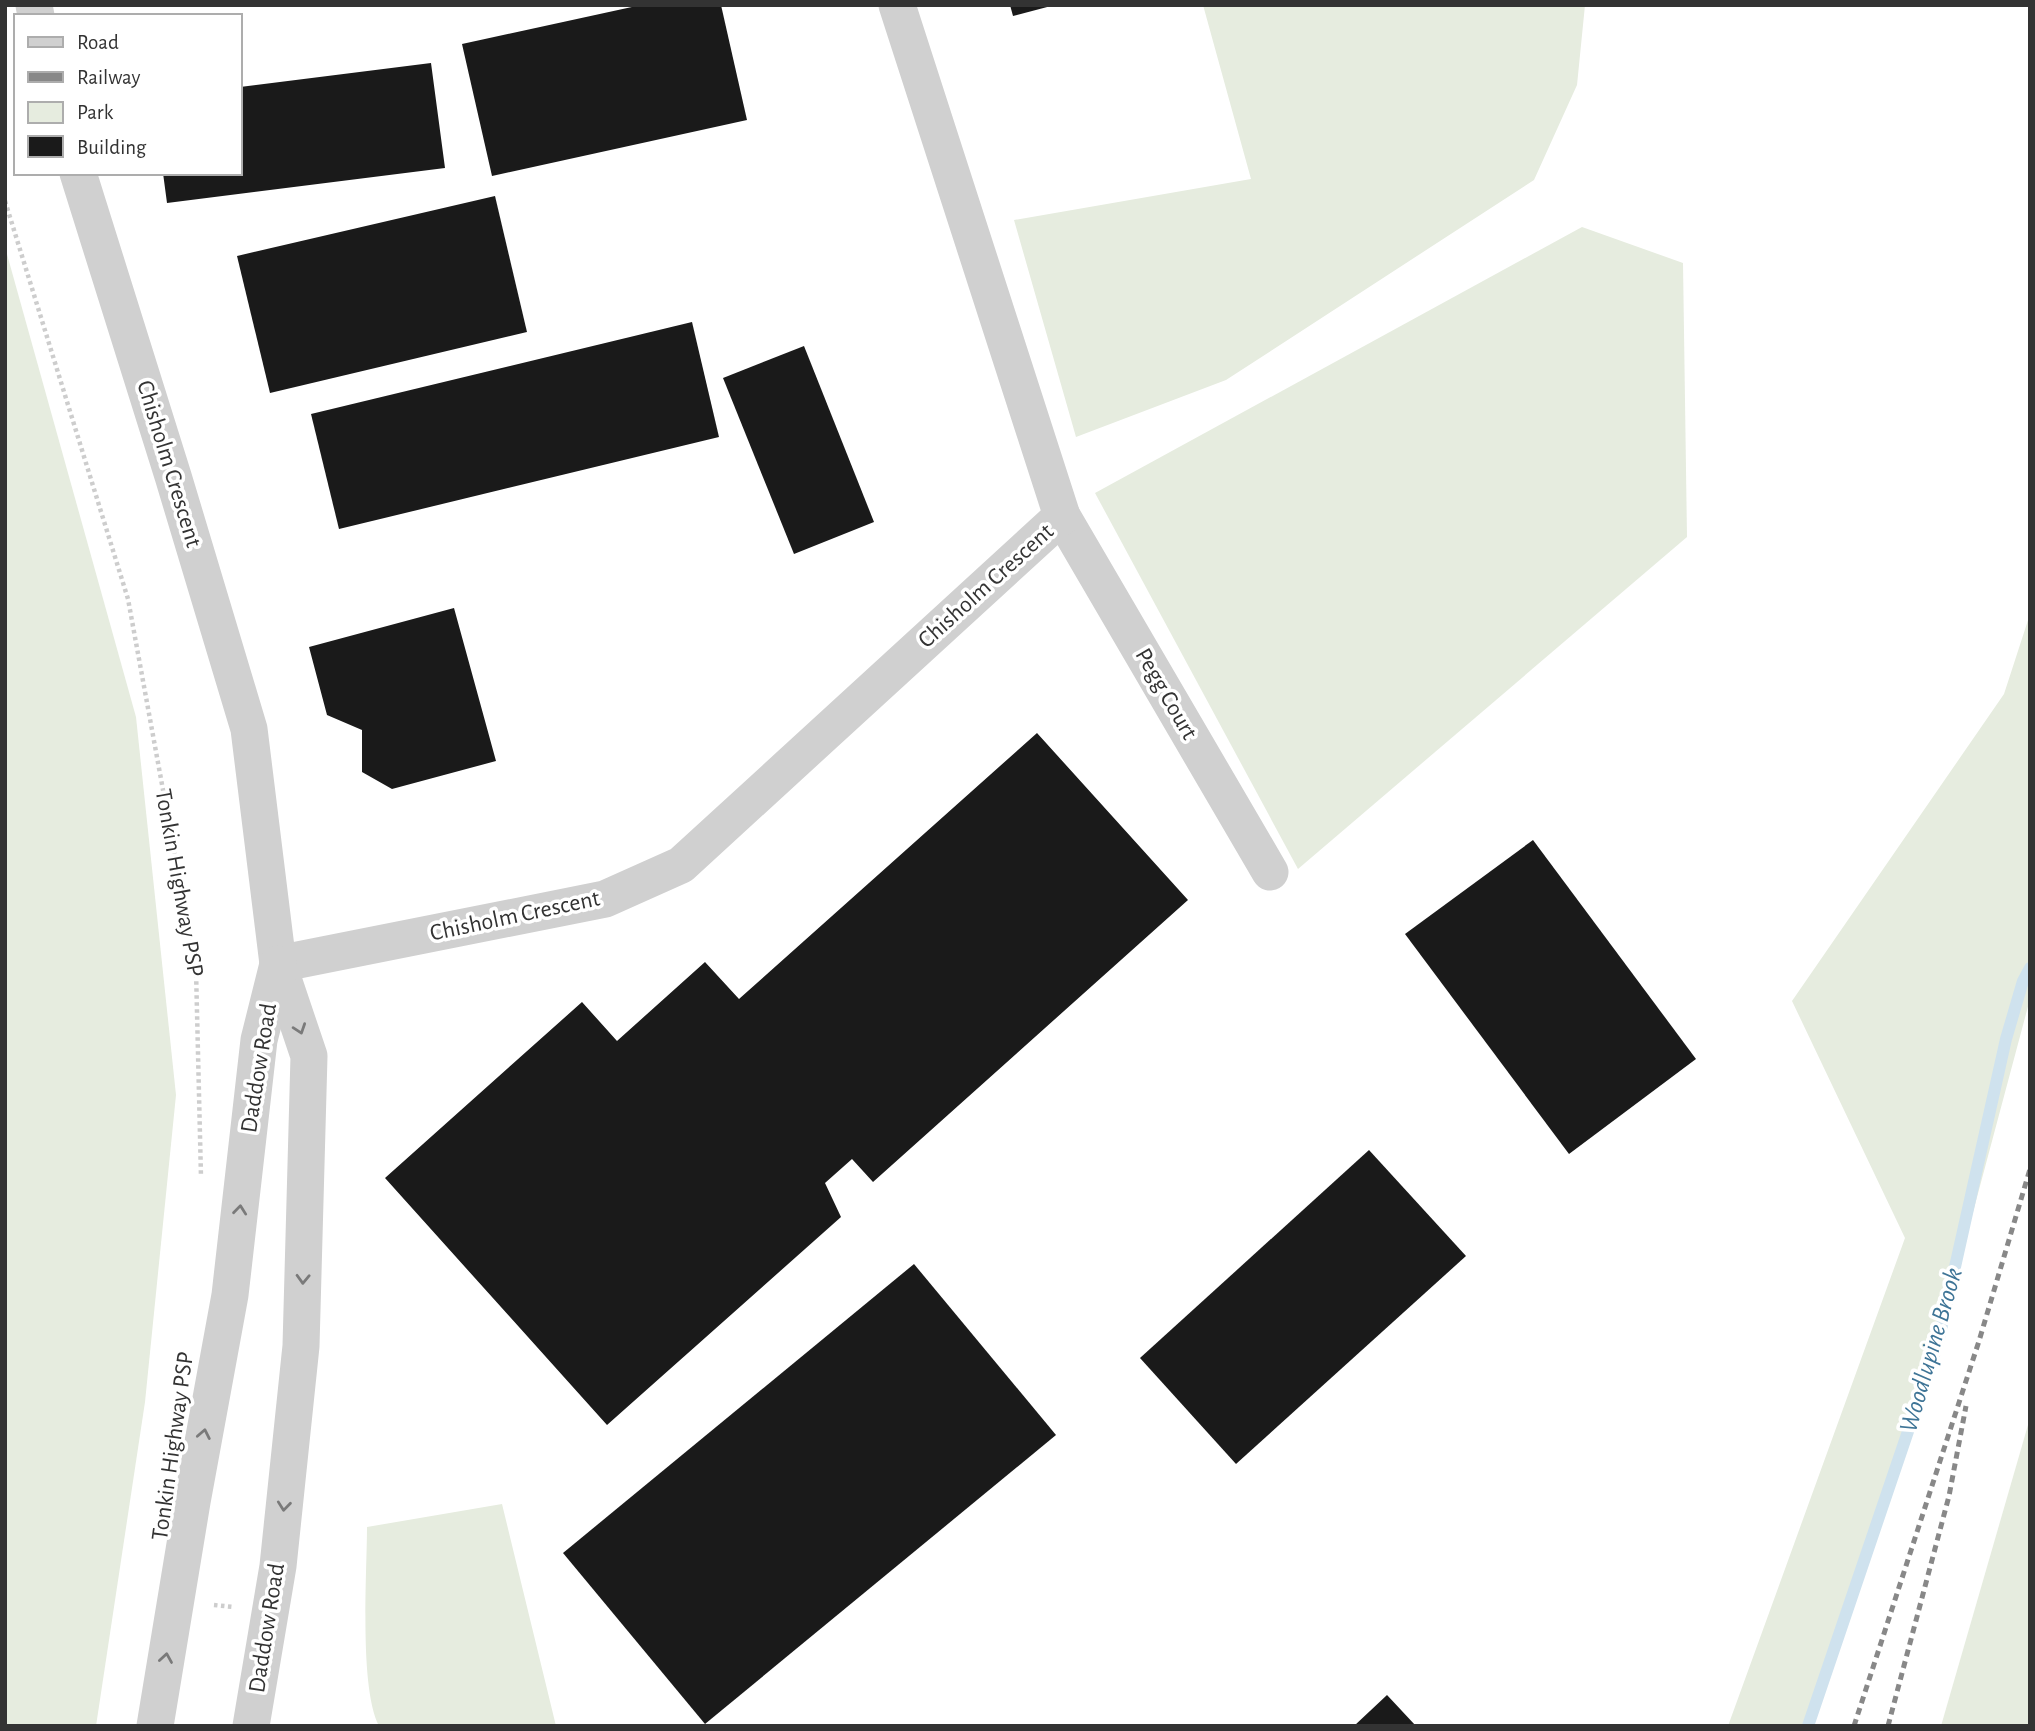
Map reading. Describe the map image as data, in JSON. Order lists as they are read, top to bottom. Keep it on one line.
{"streets":{"street":["Chisholm Crescent","Pegg Court","Daddow Road"],"path":["Tonkin Highway PSP"]},"crossings":[["Chisholm Crescent","Pegg Court"],["Chisholm Crescent","Daddow Road"]],"water":["Woodlupine Brook"],"legend":["Road","Railway","Park","Building"]}
